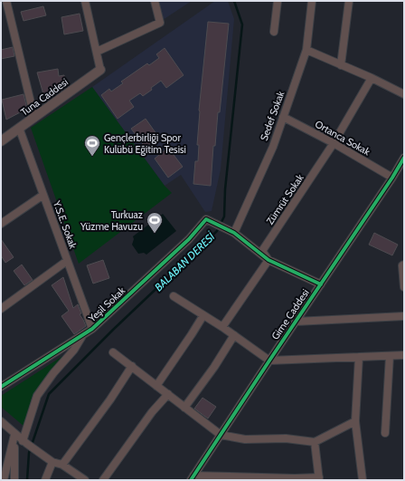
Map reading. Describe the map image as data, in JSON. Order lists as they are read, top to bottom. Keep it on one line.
{"streets":{"street":["Tuna Caddesi","Sedef Sokak","Ortanca Sokak","Zümrüt Sokak","Y.S.E. Sokak","Yeşil Sokak","Girne Caddesi"]},"crossings":[["Tuna Caddesi","Y.S.E. Sokak"],["Sedef Sokak","Ortanca Sokak"],["Sedef Sokak","Yeşil Sokak"],["Ortanca Sokak","Zümrüt Sokak"],["Ortanca Sokak","Girne Caddesi"],["Y.S.E. Sokak","Yeşil Sokak"]],"water":["BALABAN DERESİ"],"places":{"sports":["Gençlerbirliği Spor Kulübü Eğitim Tesisi","Turkuaz Yüzme Havuzu"]}}
